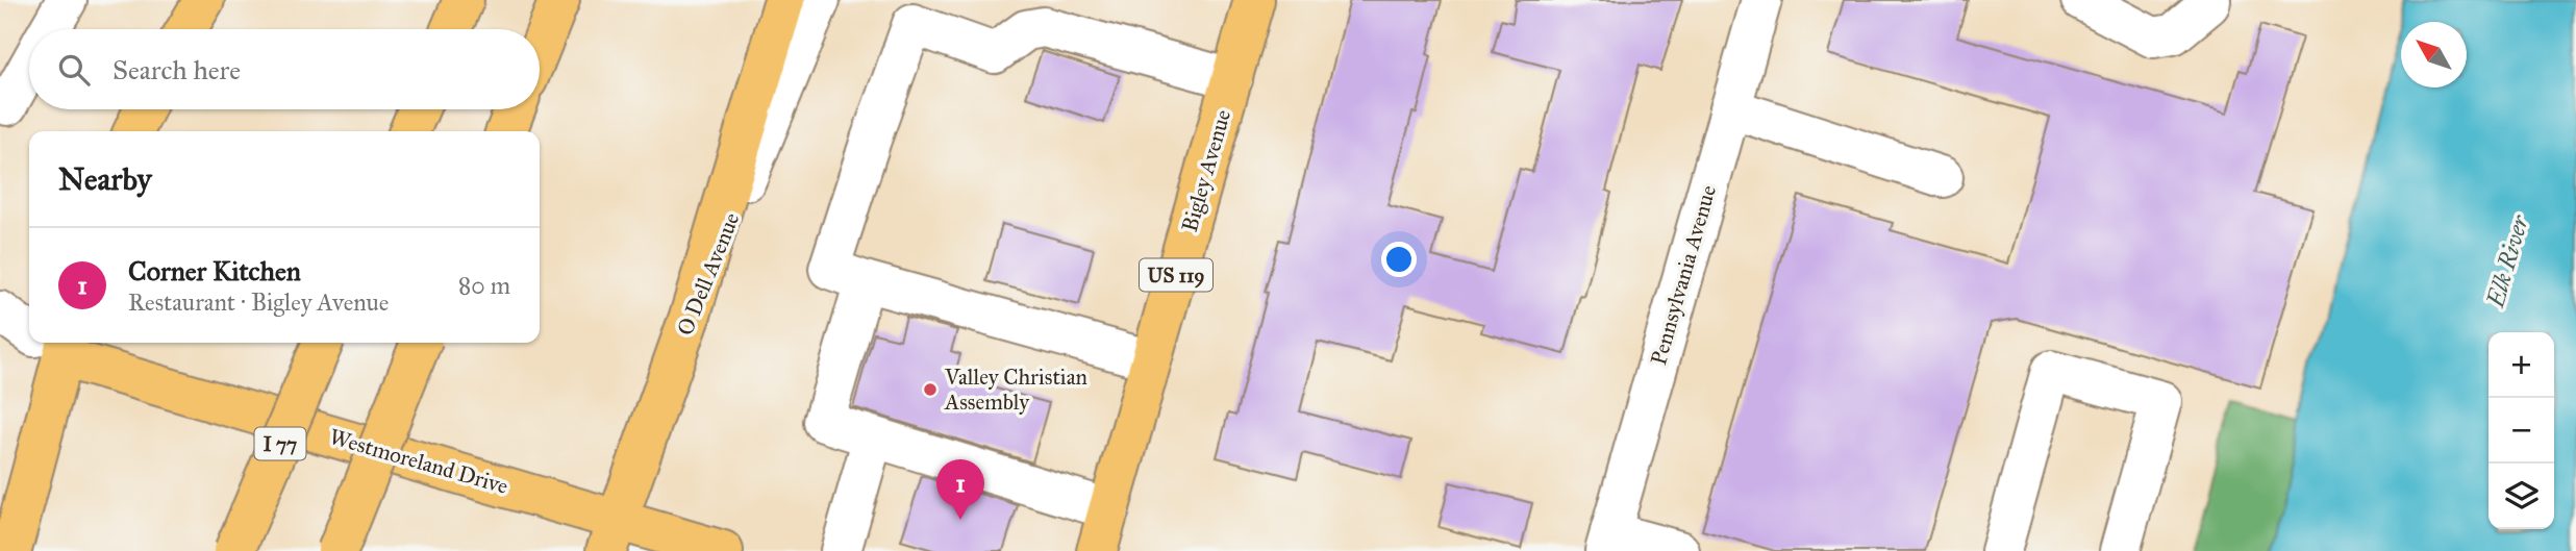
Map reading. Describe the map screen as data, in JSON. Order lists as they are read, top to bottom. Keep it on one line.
{"streets":{"main road":["Bigley Avenue","O Dell Avenue","US 119","I 77","Westmoreland Drive"],"street":["Pennsylvania Avenue"]},"crossings":[["O Dell Avenue","Westmoreland Drive"]],"water":["Elk River"],"places":["Valley Christian Assembly"],"north":"top left","page":{"search":"Search here","heading":"Nearby","list":[{"mark":"1","name":"Corner Kitchen","note":"Restaurant · Bigley Avenue","value":"80 m"}],"map_buttons":["+","−"],"pins":"1"}}
